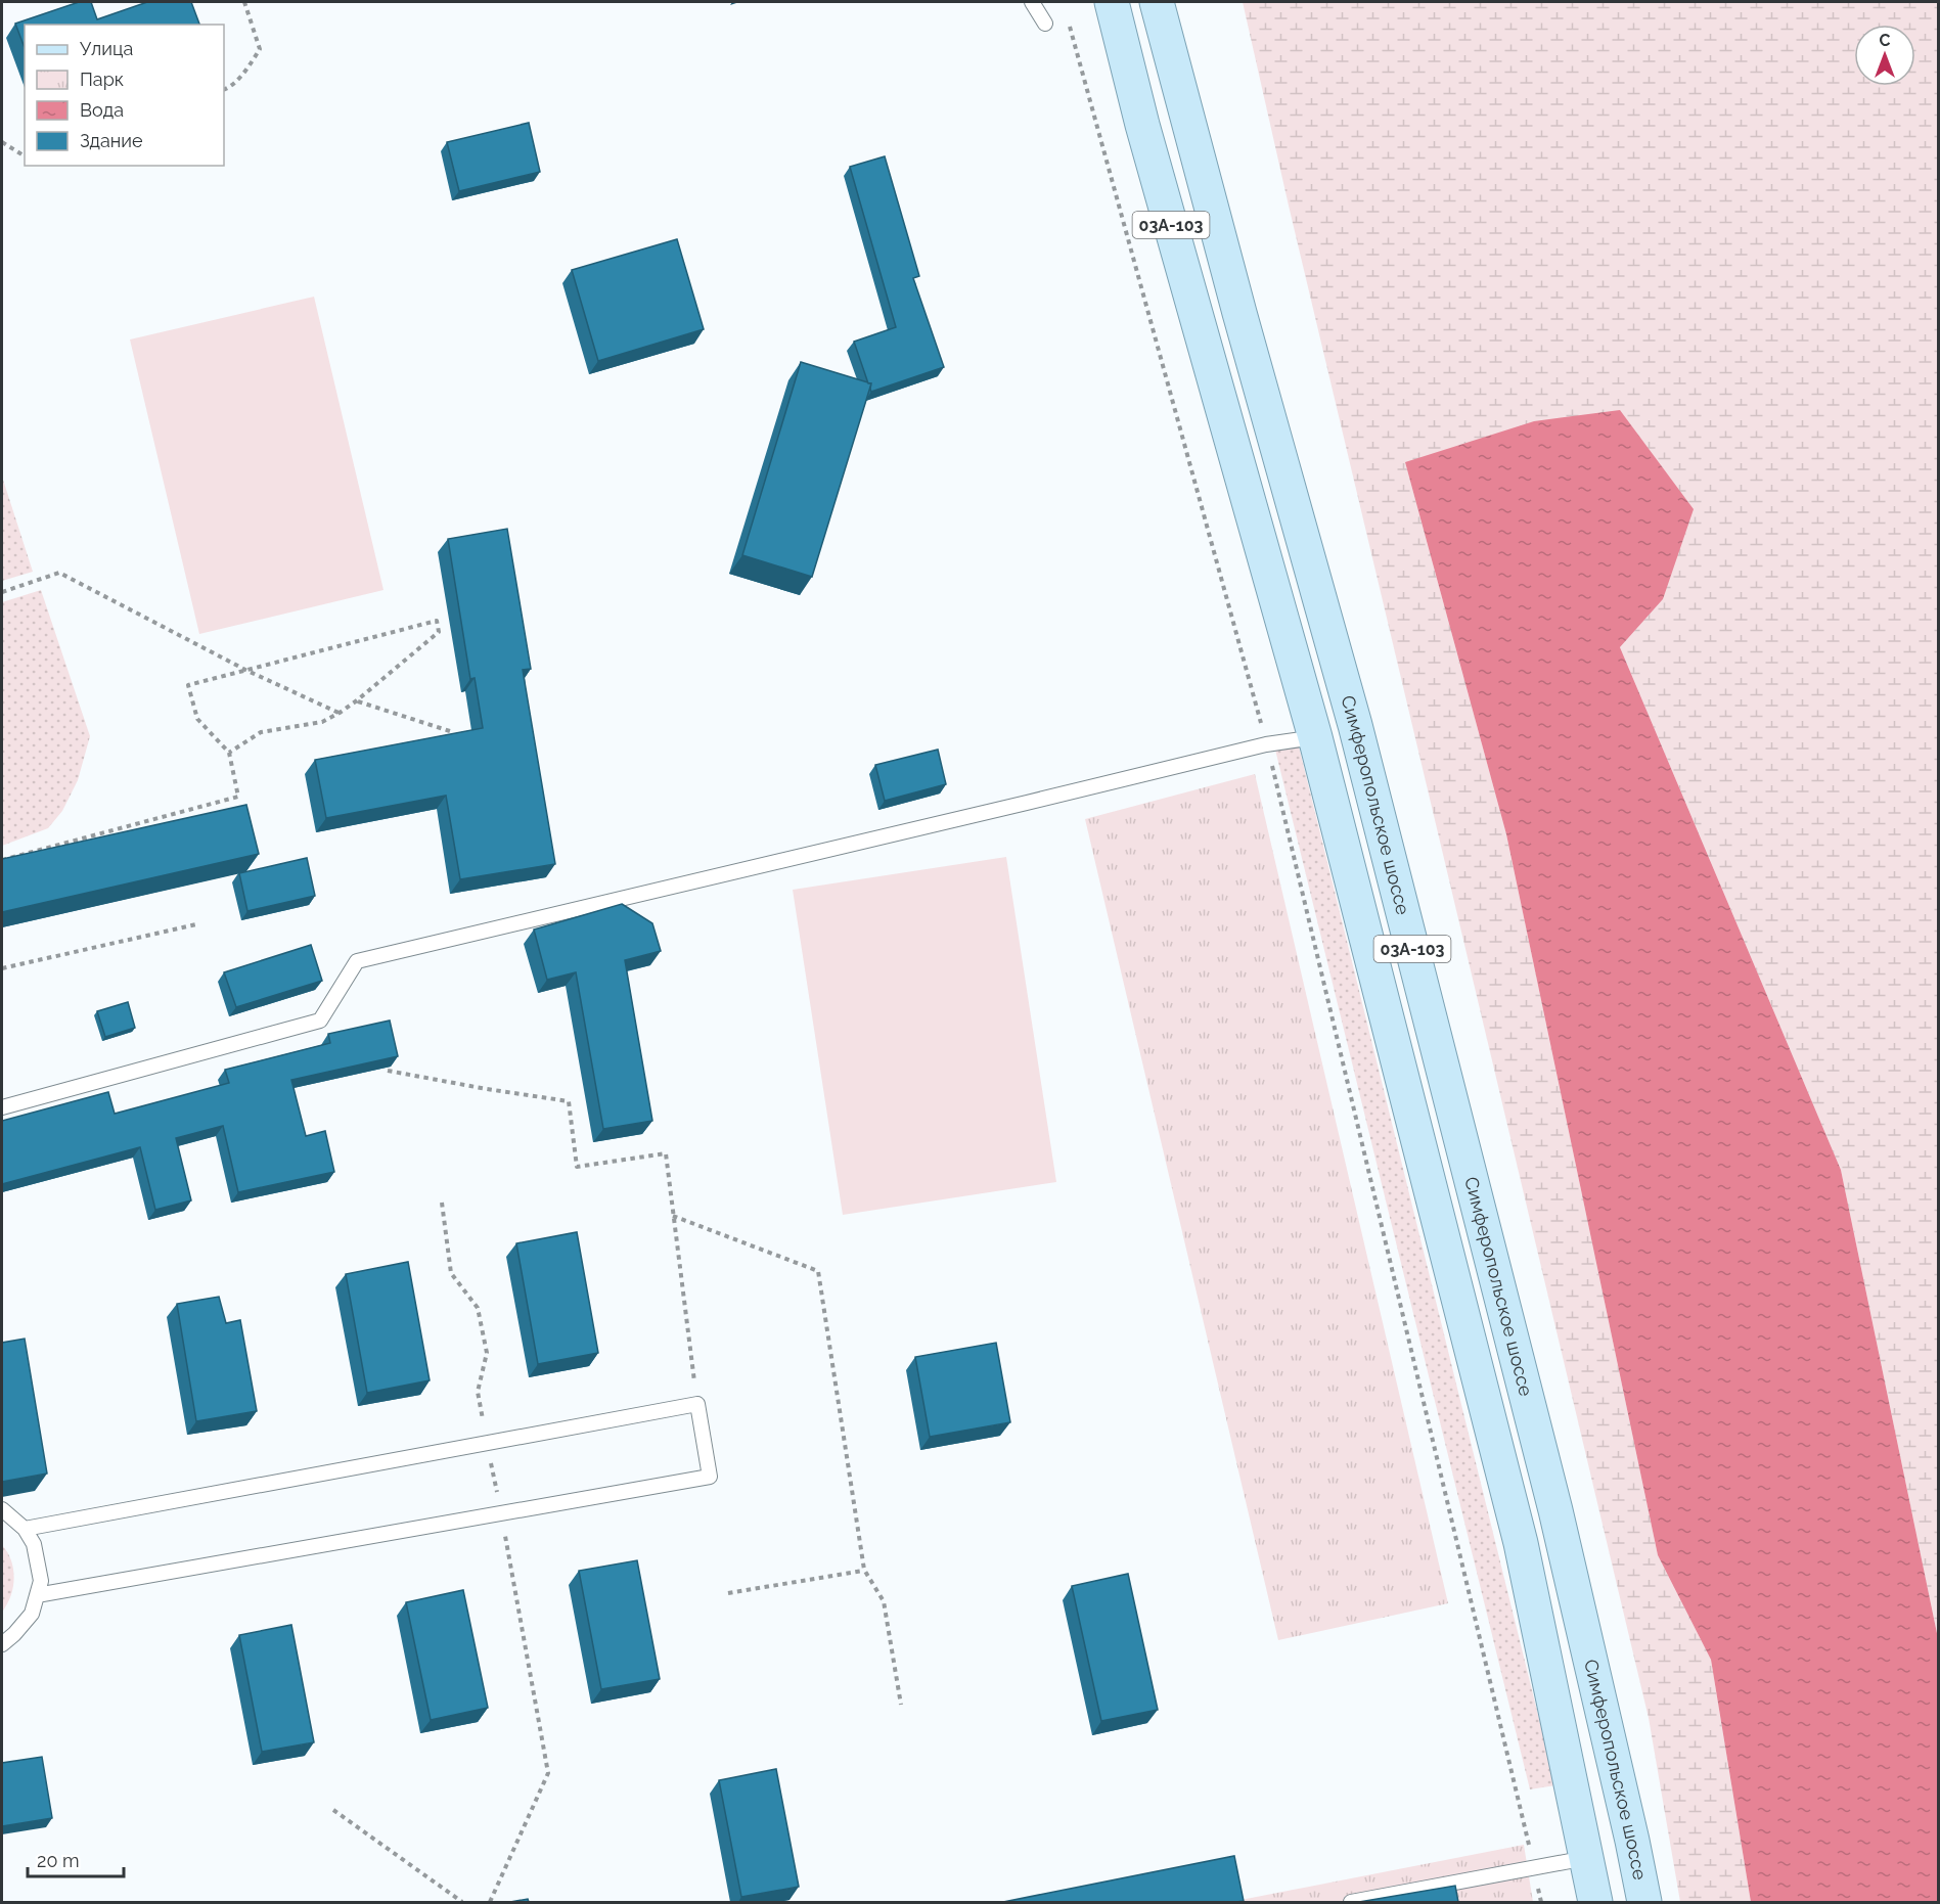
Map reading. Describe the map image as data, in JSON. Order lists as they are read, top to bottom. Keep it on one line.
{"streets":{"main road":["03А-103","Симферопольское шоссе"]},"legend":["Улица","Парк","Вода","Здание"],"scale_bar":"20 m","north":"top"}
